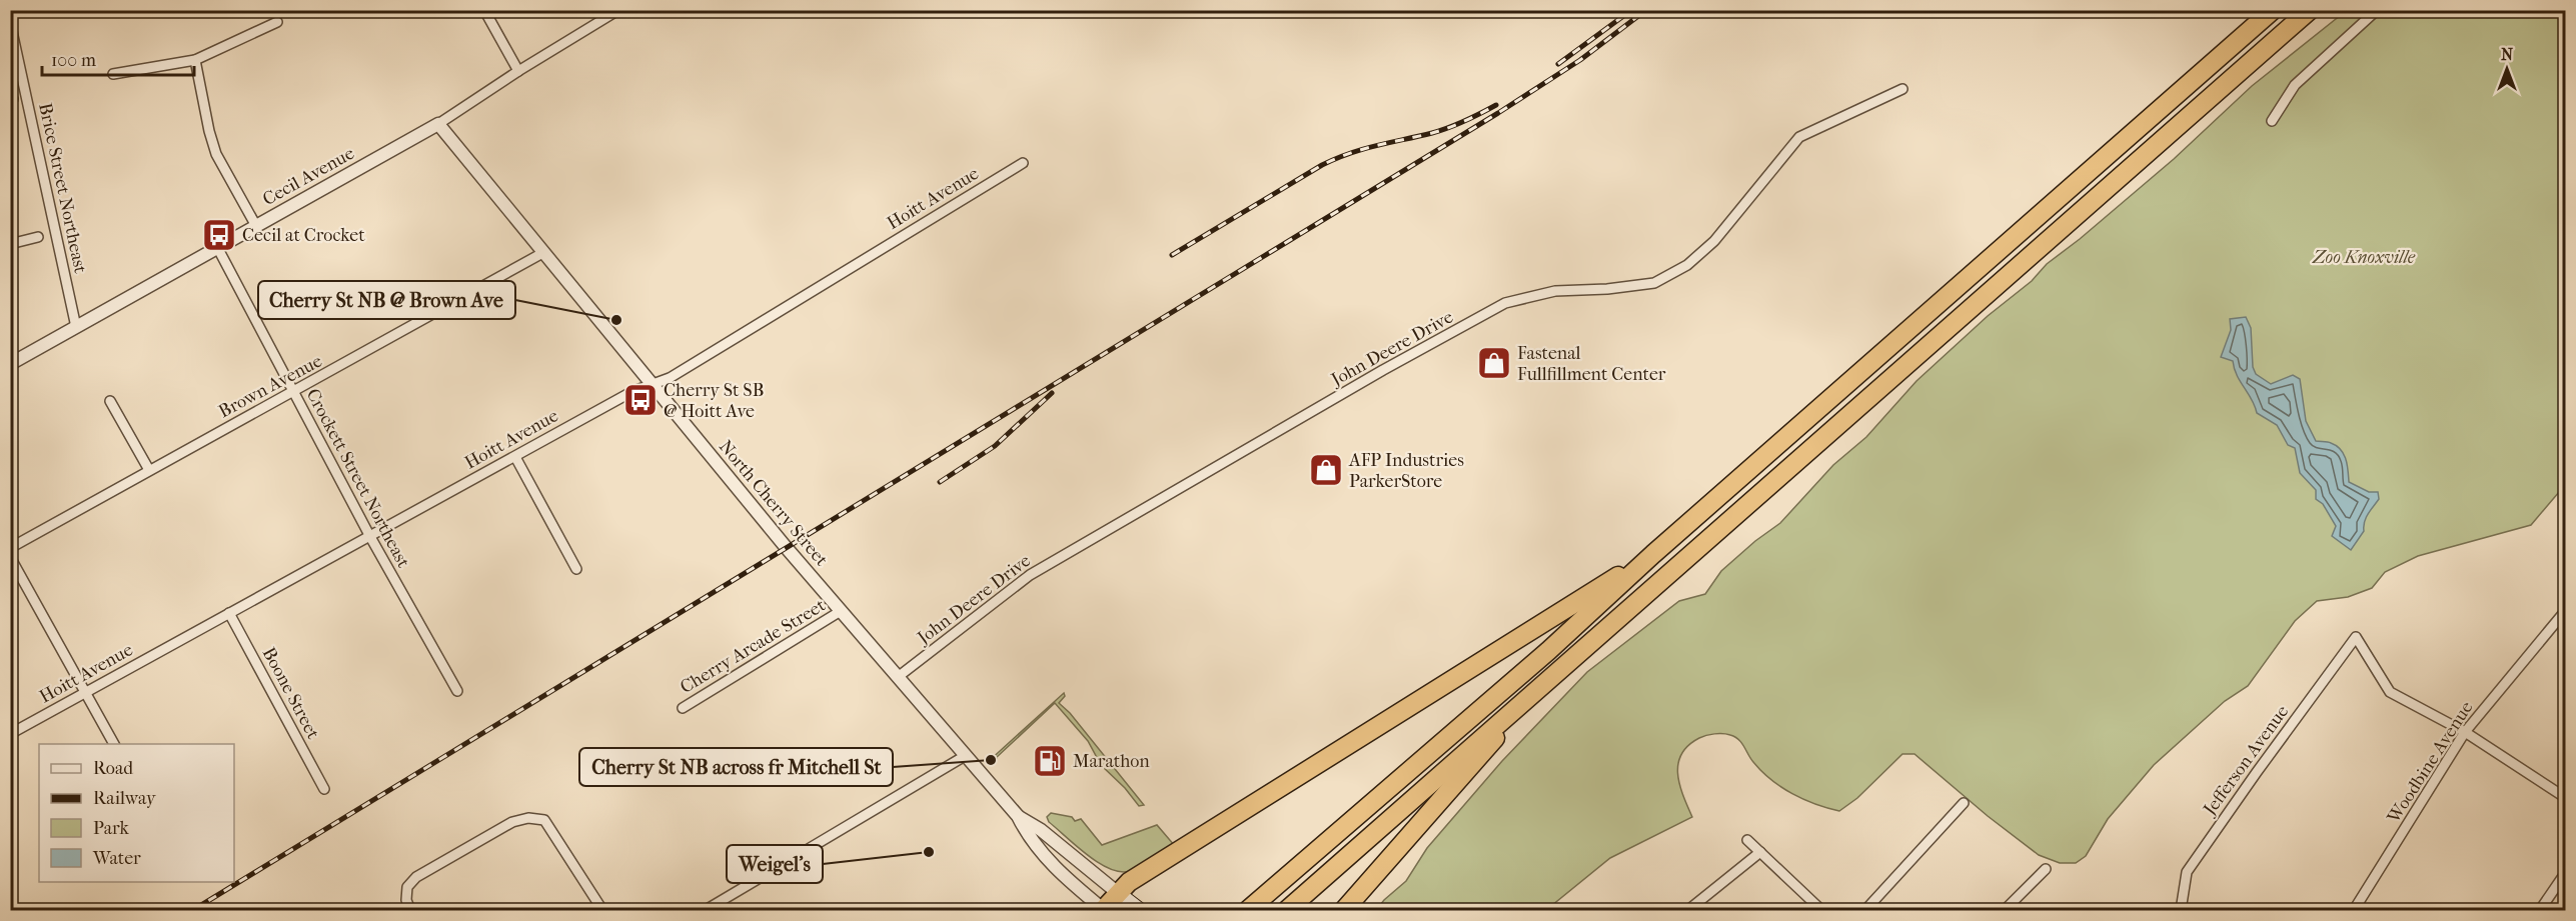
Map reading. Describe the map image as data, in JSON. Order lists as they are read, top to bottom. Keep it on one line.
{"streets":{"main road":["North Cherry Street"],"street":["Cecil Avenue","Brice Street Northeast","Hoitt Avenue","John Deere Drive","Brown Avenue","Crockett Street Northeast","Cherry Arcade Street","Boone Street","Jefferson Avenue","Woodbine Avenue"]},"crossings":[["Cecil Avenue","Brice Street Northeast"],["Cecil Avenue","Crockett Street Northeast"],["Cecil Avenue","North Cherry Street"],["Hoitt Avenue","Crockett Street Northeast"],["Hoitt Avenue","North Cherry Street"],["Hoitt Avenue","Boone Street"],["John Deere Drive","North Cherry Street"],["Brown Avenue","Crockett Street Northeast"],["Brown Avenue","North Cherry Street"],["North Cherry Street","Cherry Arcade Street"],["Jefferson Avenue","Woodbine Avenue"]],"parks":["Zoo Knoxville"],"places":{"bus stop":["Cecil at Crocket","Cherry St SB @ Hoitt Ave"],"other":["Cherry St NB @ Brown Ave","Cherry St NB across fr Mitchell St","Weigel's"],"shop":["Fastenal Fullfillment Center","AFP Industries ParkerStore"],"fuel station":["Marathon"]},"legend":["Road","Railway","Park","Water"],"scale_bar":"100 m","north":"top"}
